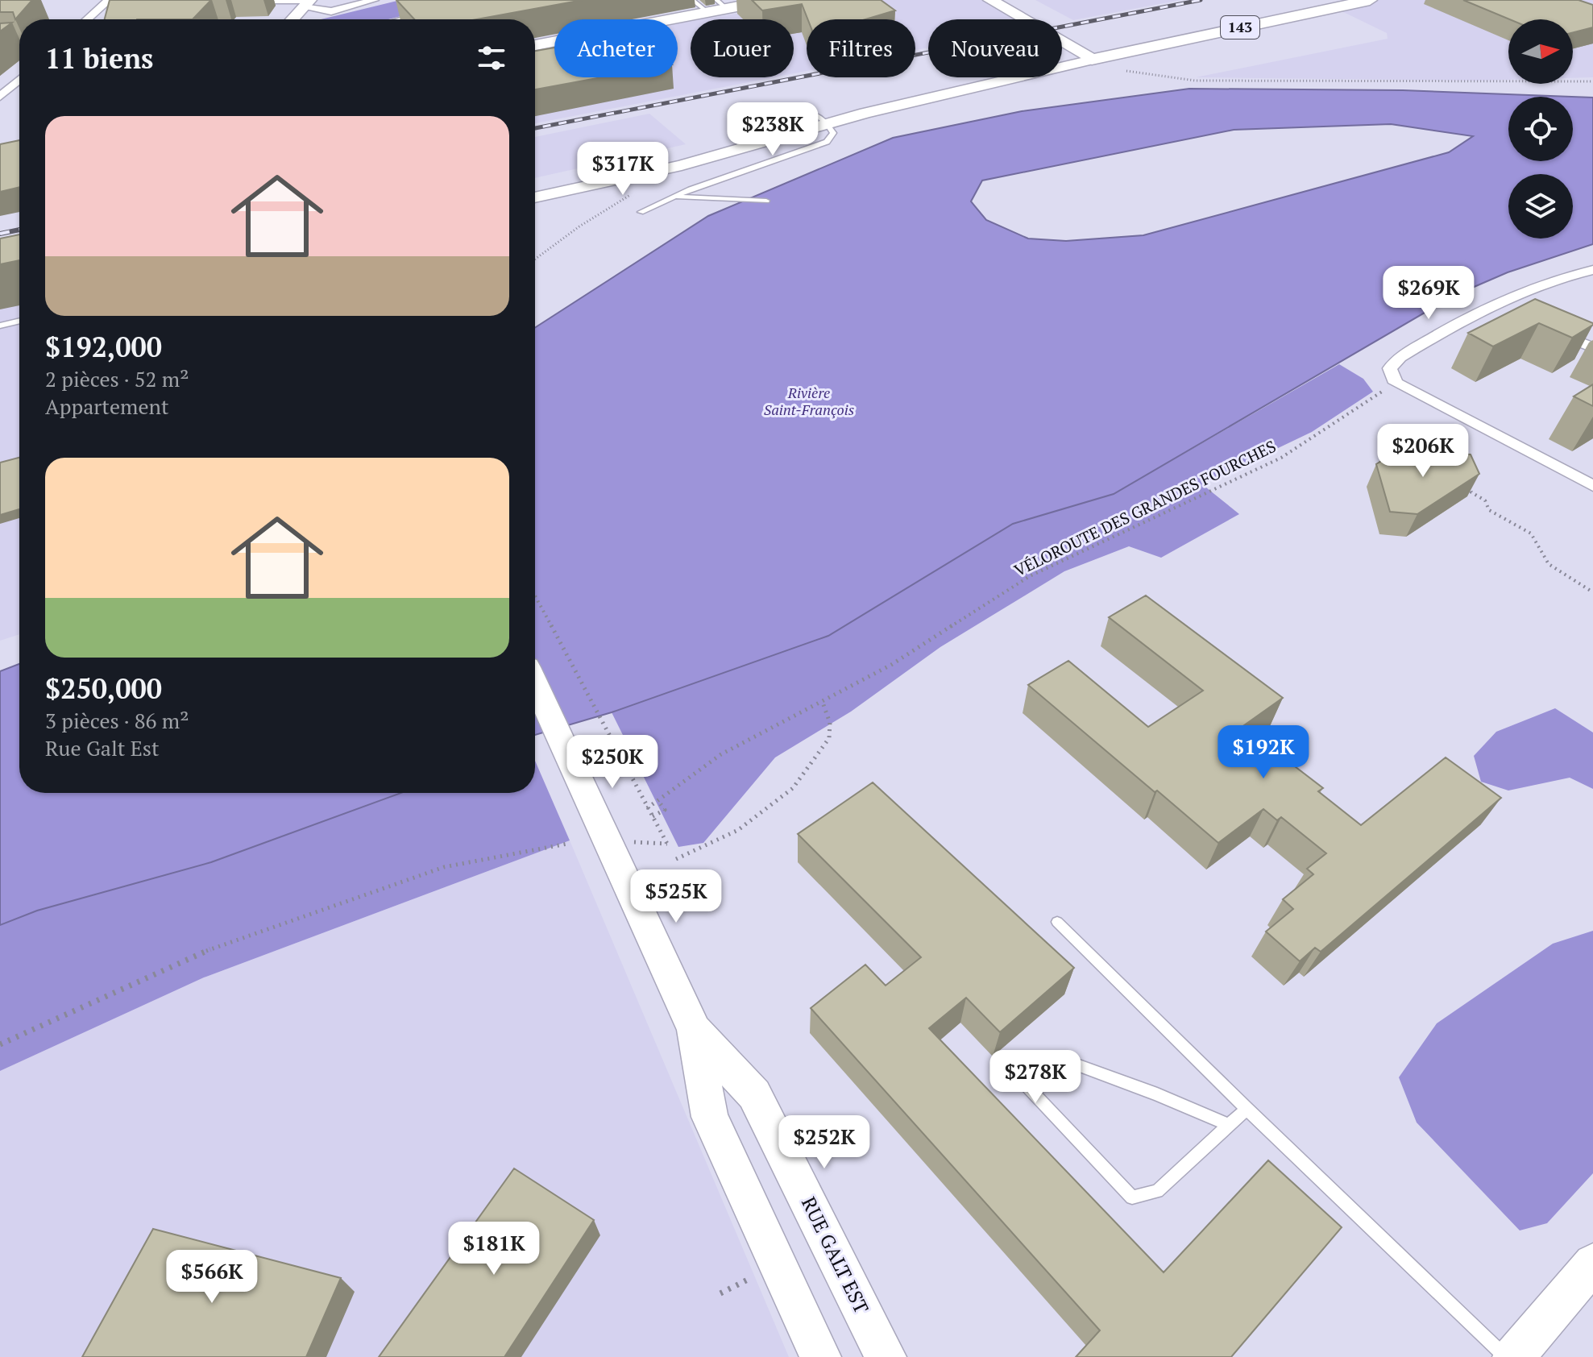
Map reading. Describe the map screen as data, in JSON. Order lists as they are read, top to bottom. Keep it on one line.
{"streets":{"main road":["143","RUE GALT EST"],"path":["VÉLOROUTE DES GRANDES FOURCHES"]},"water":["Rivière Saint-François"],"north":"right","page":{"chip":["Acheter","Louer","Filtres","Nouveau"],"heading":"11 biens","list":[{"name":"$192,000","note":"2 pièces · 52 m² · Appartement"},{"name":"$250,000","note":"3 pièces · 86 m² · Rue Galt Est"}],"price":["$238K","$317K","$269K","$206K","$192K","$250K","$525K","$278K","$252K","$181K","$566K"]}}
